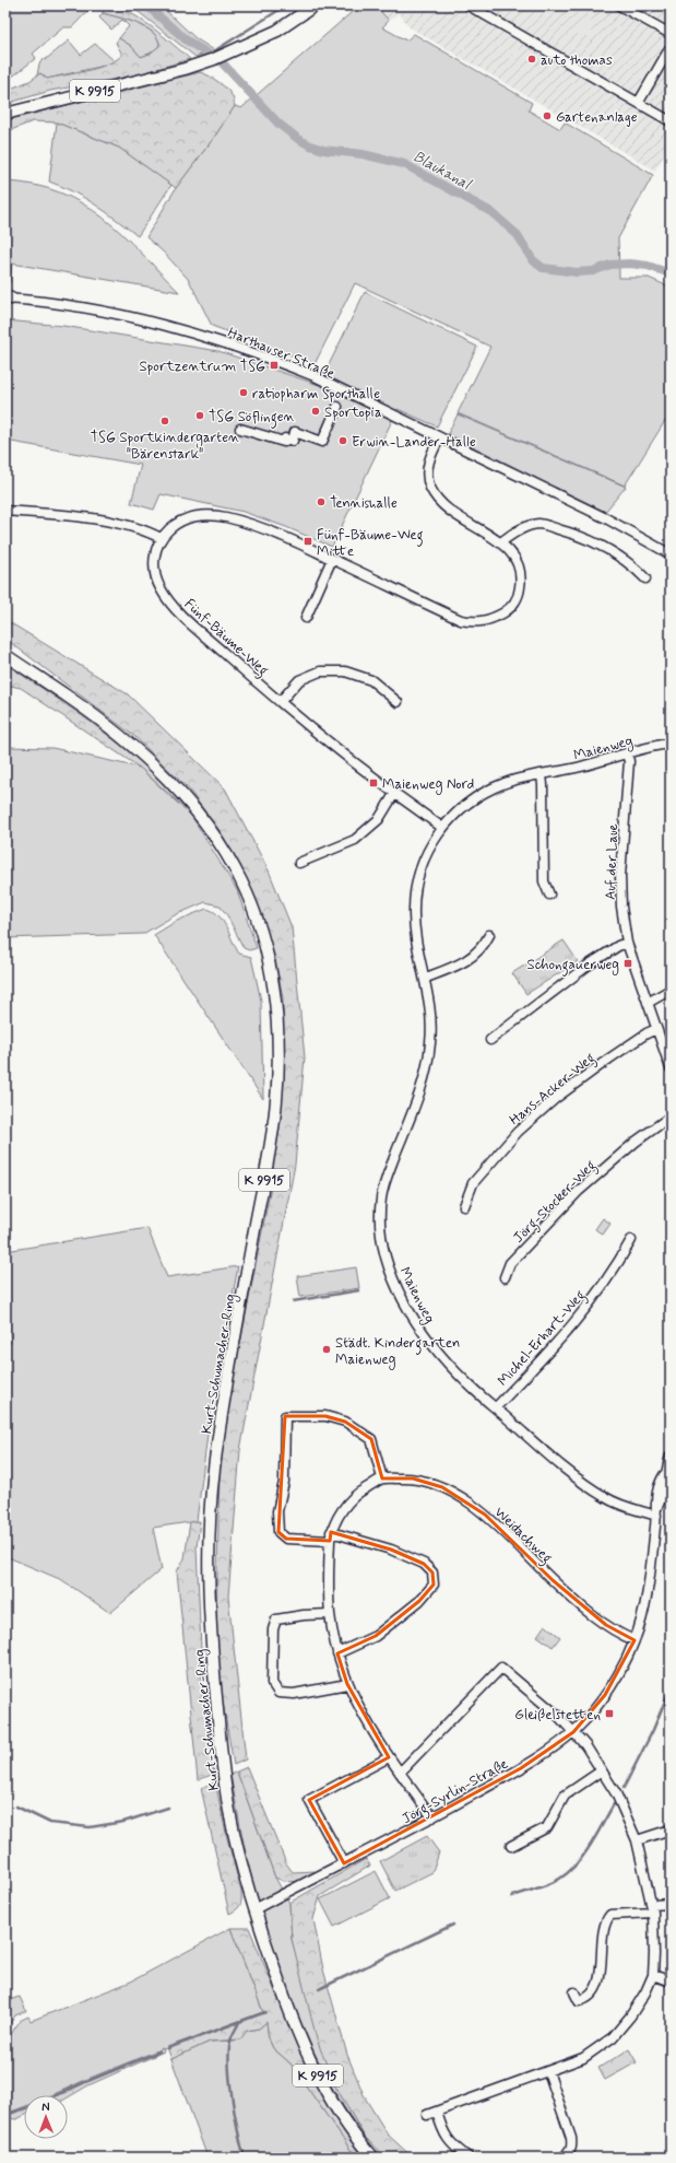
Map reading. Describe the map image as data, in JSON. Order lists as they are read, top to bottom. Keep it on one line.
{"streets":{"main road":["K 9915","Kurt-Schumacher-Ring"],"street":["Harthauser Straße","Fünf-Bäume-Weg","Maienweg","Auf der Laue","Hans-Acker-Weg","Jörg-Stocker-Weg","Michel-Erhart-Weg","Weidachweg","Jörg-Syrlin-Straße"]},"crossings":[["Fünf-Bäume-Weg","Maienweg"],["Maienweg","Auf der Laue"],["Maienweg","Michel-Erhart-Weg"],["Maienweg","Jörg-Syrlin-Straße"],["Auf der Laue","Hans-Acker-Weg"],["Kurt-Schumacher-Ring","Jörg-Syrlin-Straße"],["Weidachweg","Jörg-Syrlin-Straße"]],"water":["Blaukanal"],"places":{"other":["auto thomas","Gartenanlage","ratiopharm Sporthalle","Sportopia","TSG Söflingen","TSG Sportkindergarten \"Bärenstark\"","Erwin-Lander-Halle","Tennishalle","Städt. Kindergarten Maienweg"],"transit":["Sportzentrum TSG","Fünf-Bäume-Weg Mitte","Maienweg Nord","Schongauerweg","Gleißelstetten"]},"north":"top"}
